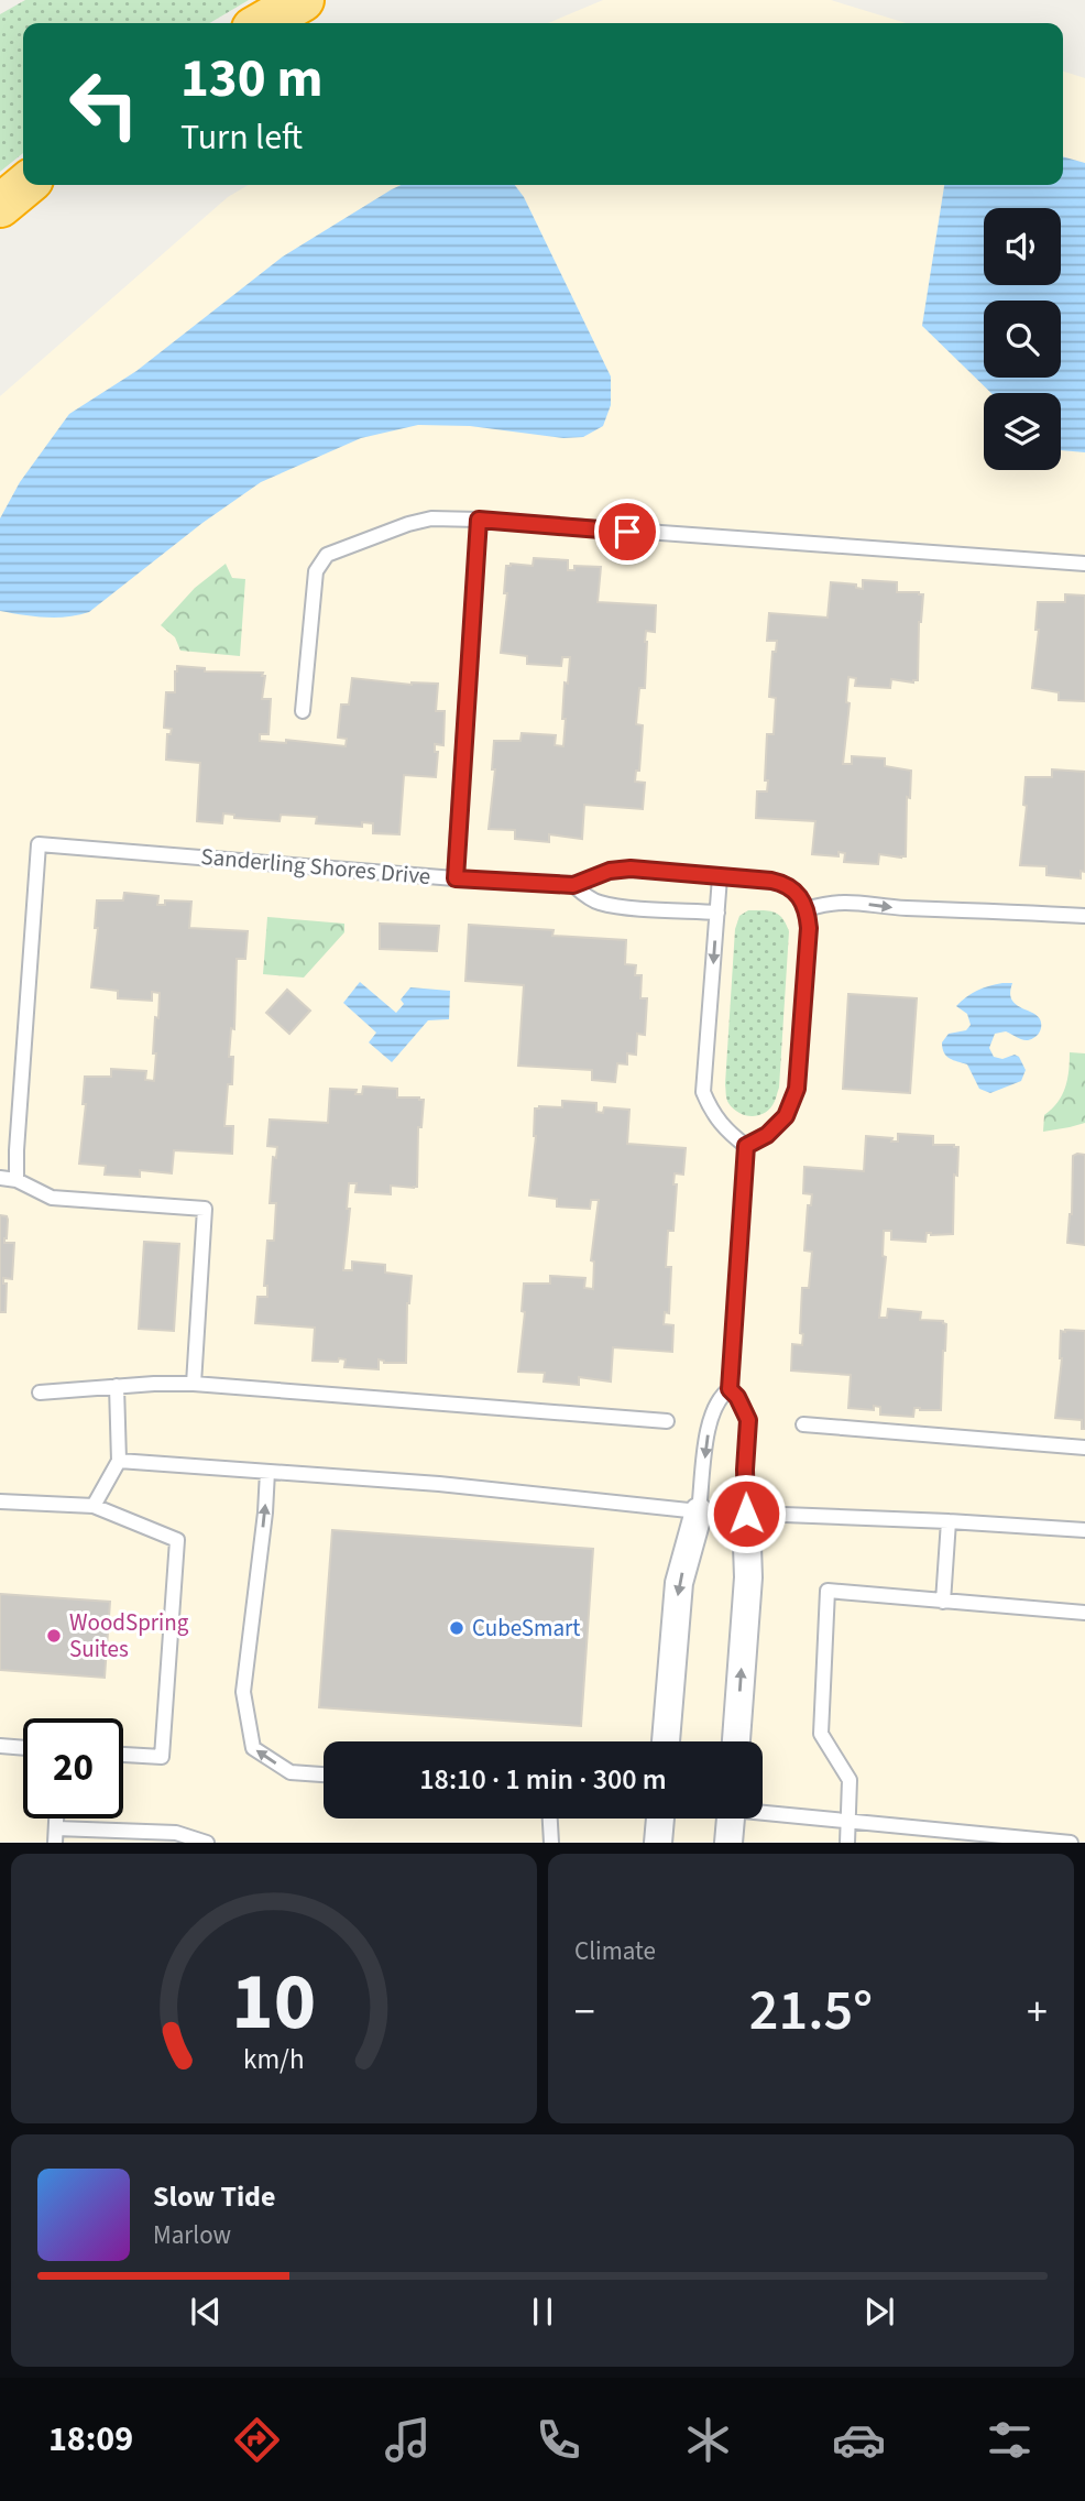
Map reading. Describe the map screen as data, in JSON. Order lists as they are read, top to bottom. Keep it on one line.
{"streets":{"lane":["Sanderling Shores Drive"]},"places":["CubeSmart","WoodSpring Suites"],"page":{"turn":["130 m","Turn left"],"limit":"20","trip":"18:10 · 1 min · 300 m","tile":"Climate","heat":["−","21.5°","+"],"song":["Slow Tide","Marlow"],"tabs":"18:09","gauge":["10","km/h"]}}
